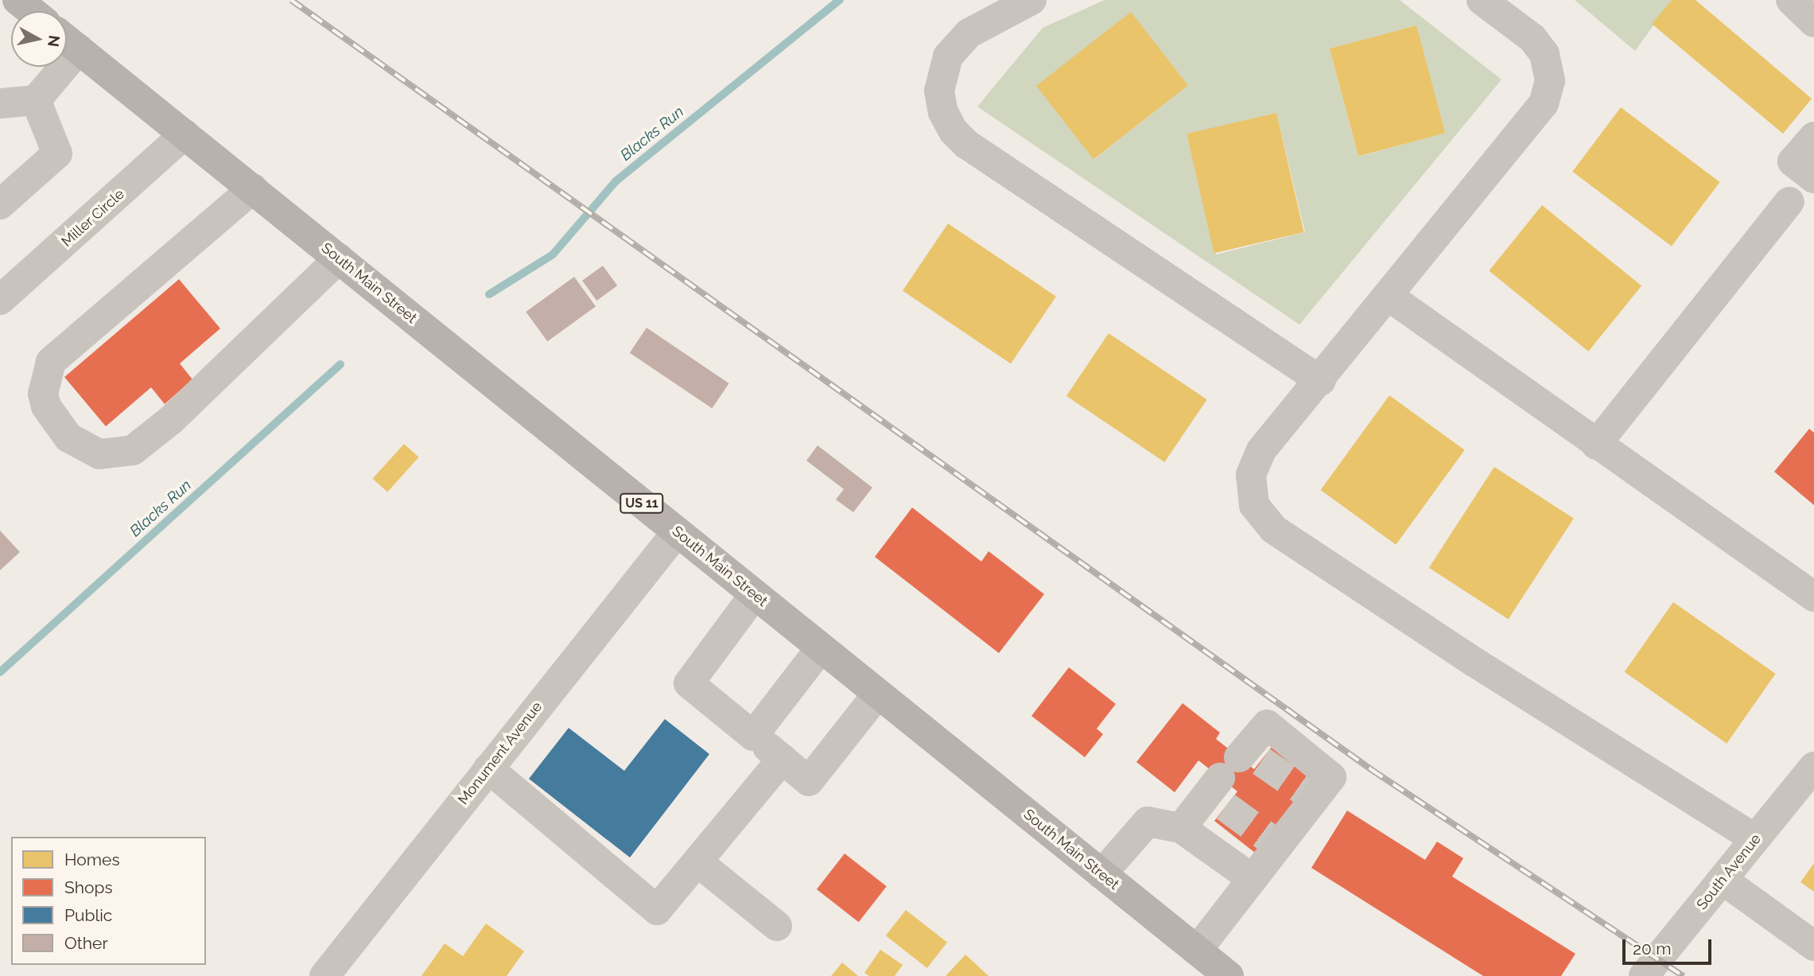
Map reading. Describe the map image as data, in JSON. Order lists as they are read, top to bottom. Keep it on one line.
{"streets":{"main road":["South Main Street","US 11"],"street":["Miller Circle","Monument Avenue","South Avenue"]},"crossings":[["Miller Circle","South Main Street"],["South Main Street","Monument Avenue"]],"water":["Blacks Run"],"legend":["Homes","Shops","Public","Other"],"scale_bar":"20 m","north":"right"}
